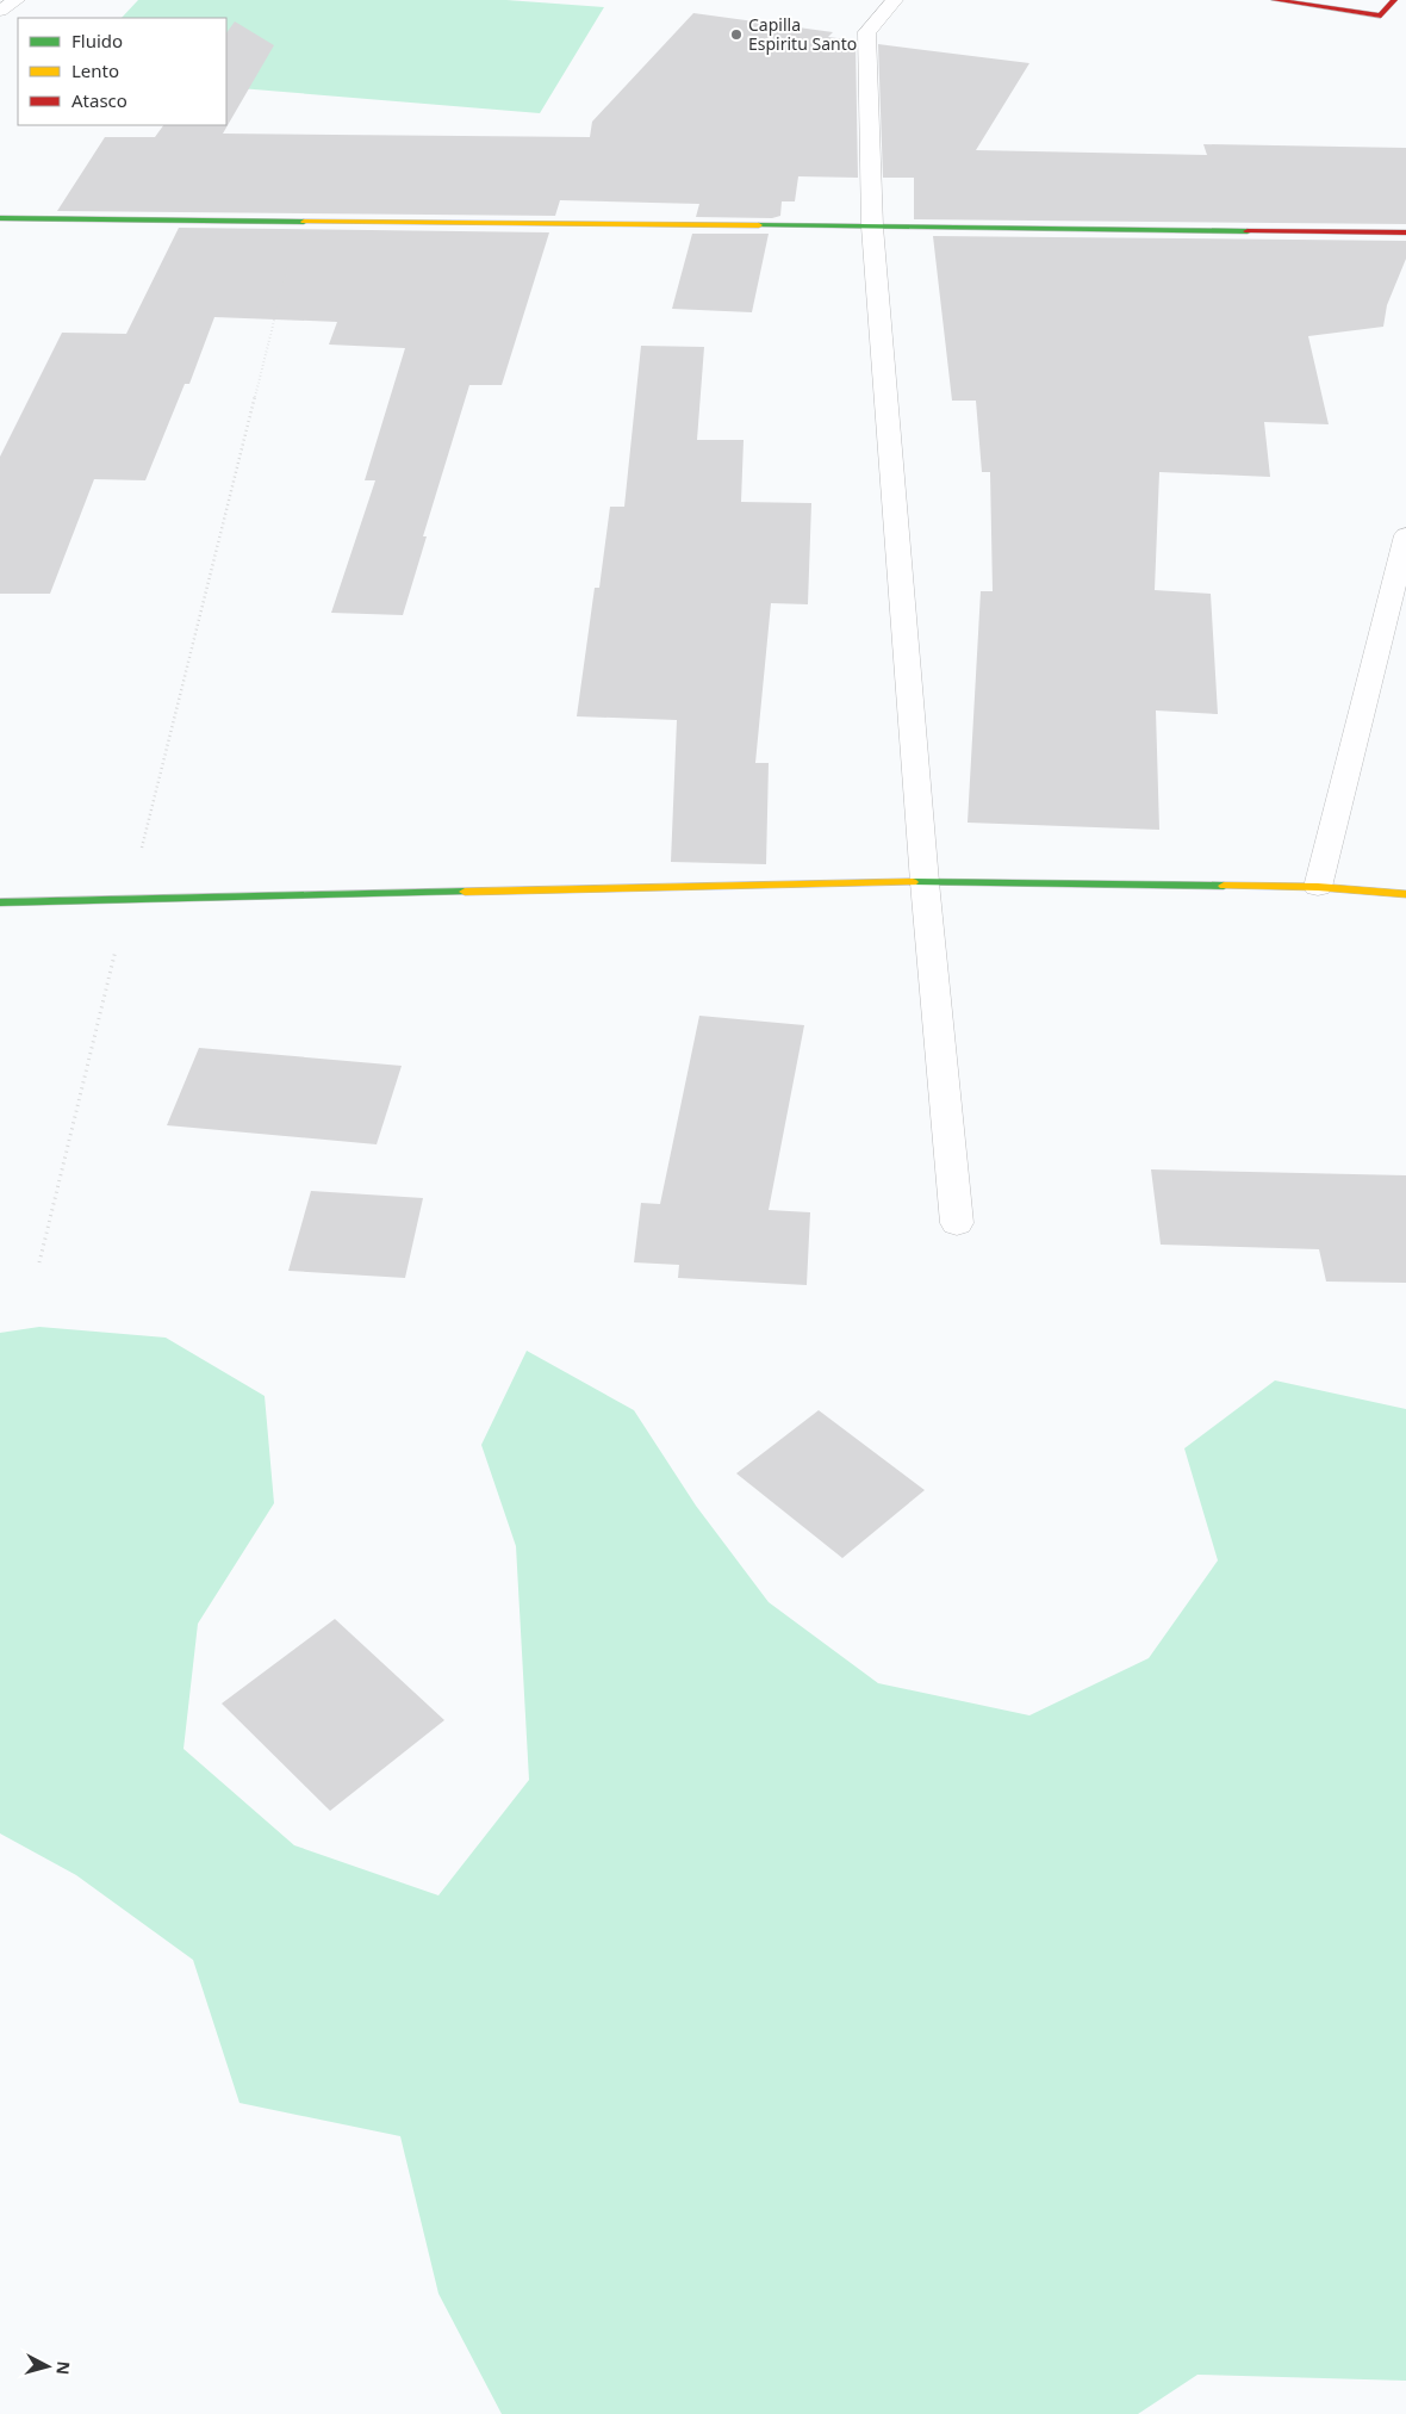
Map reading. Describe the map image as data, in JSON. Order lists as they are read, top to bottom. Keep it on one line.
{"places":["Capilla Espiritu Santo"],"legend":["Fluido","Lento","Atasco"],"north":"right"}
